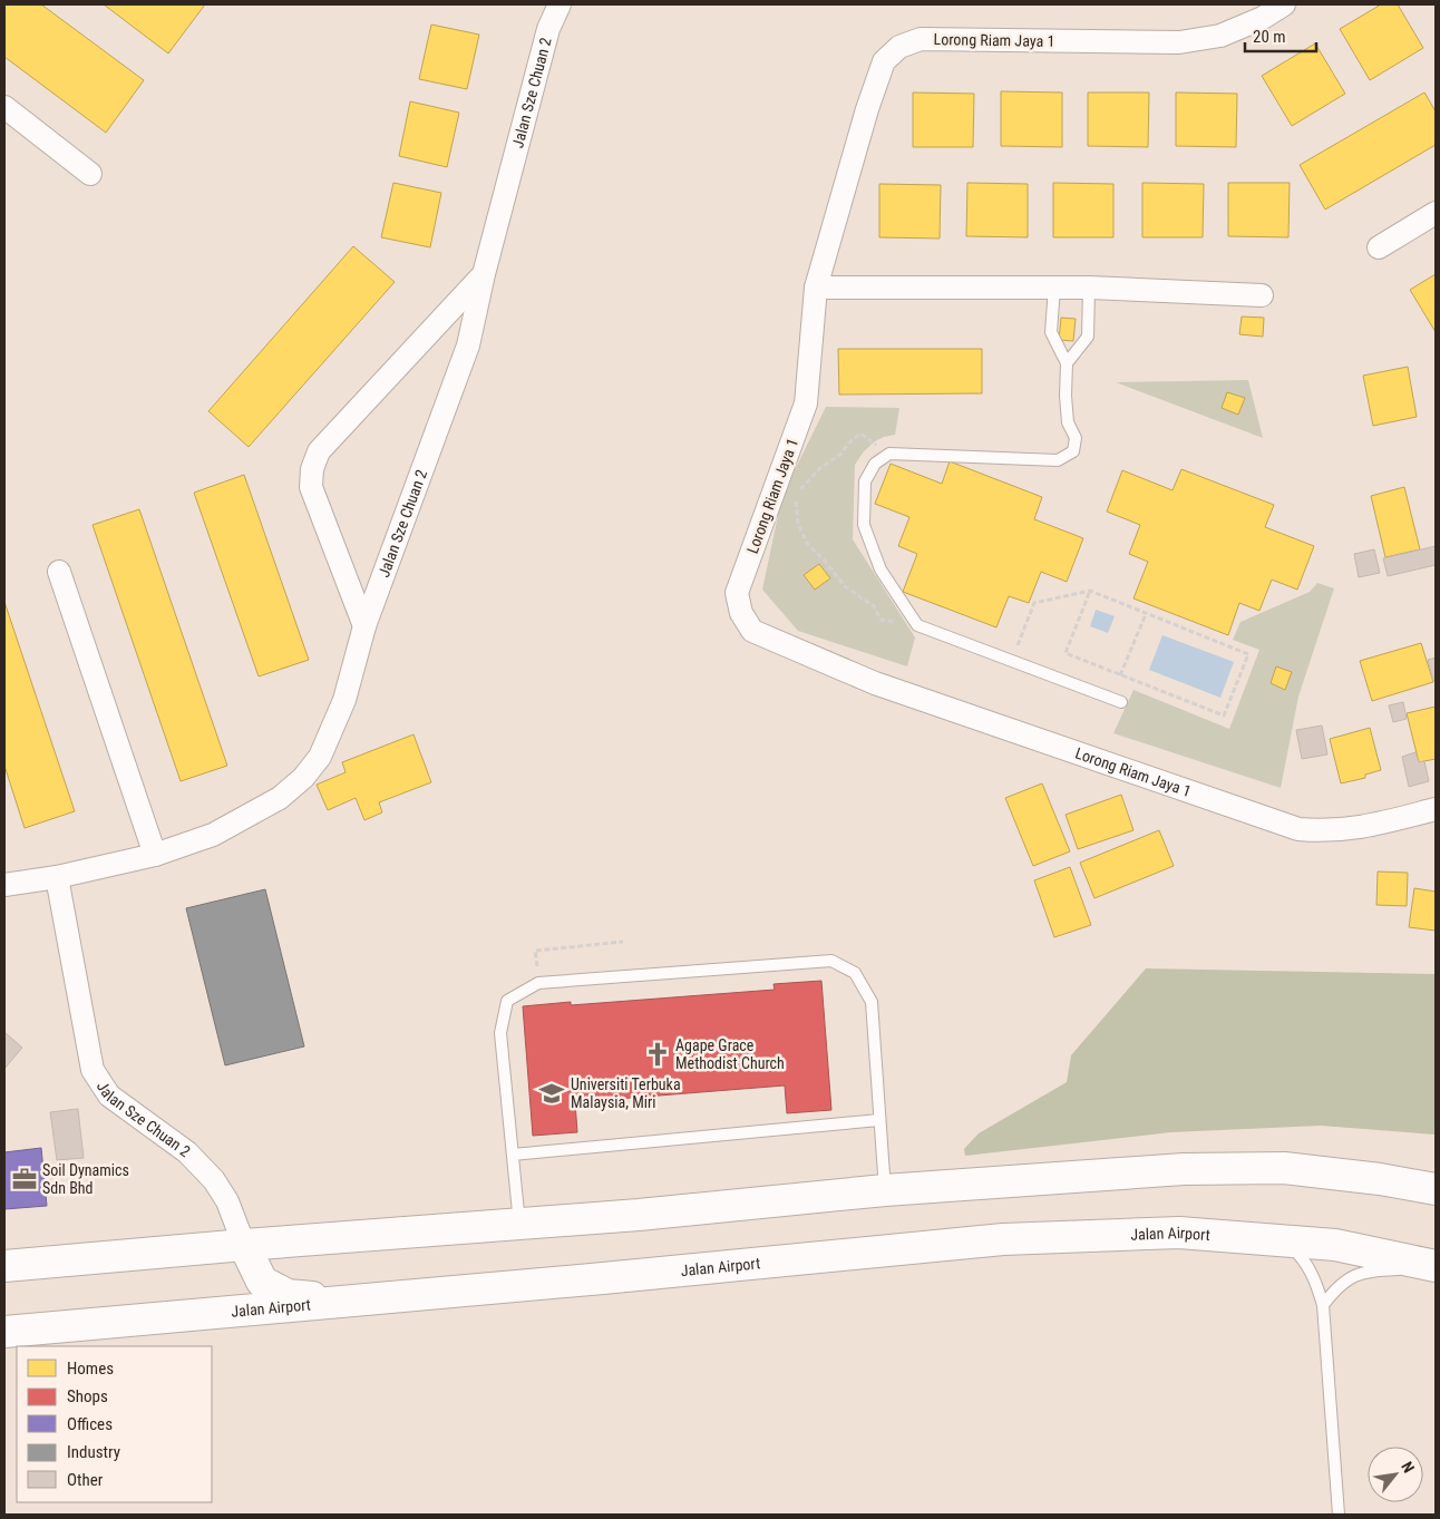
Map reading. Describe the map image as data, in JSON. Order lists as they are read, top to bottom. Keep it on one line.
{"streets":{"main road":["Jalan Airport"],"street":["Lorong Riam Jaya 1","Jalan Sze Chuan 2"]},"places":{"church":["Agape Grace Methodist Church"],"school or university":["Universiti Terbuka Malaysia, Miri"],"office":["Soil Dynamics Sdn Bhd"]},"legend":["Homes","Shops","Offices","Industry","Other"],"scale_bar":"20 m","north":"top right"}
